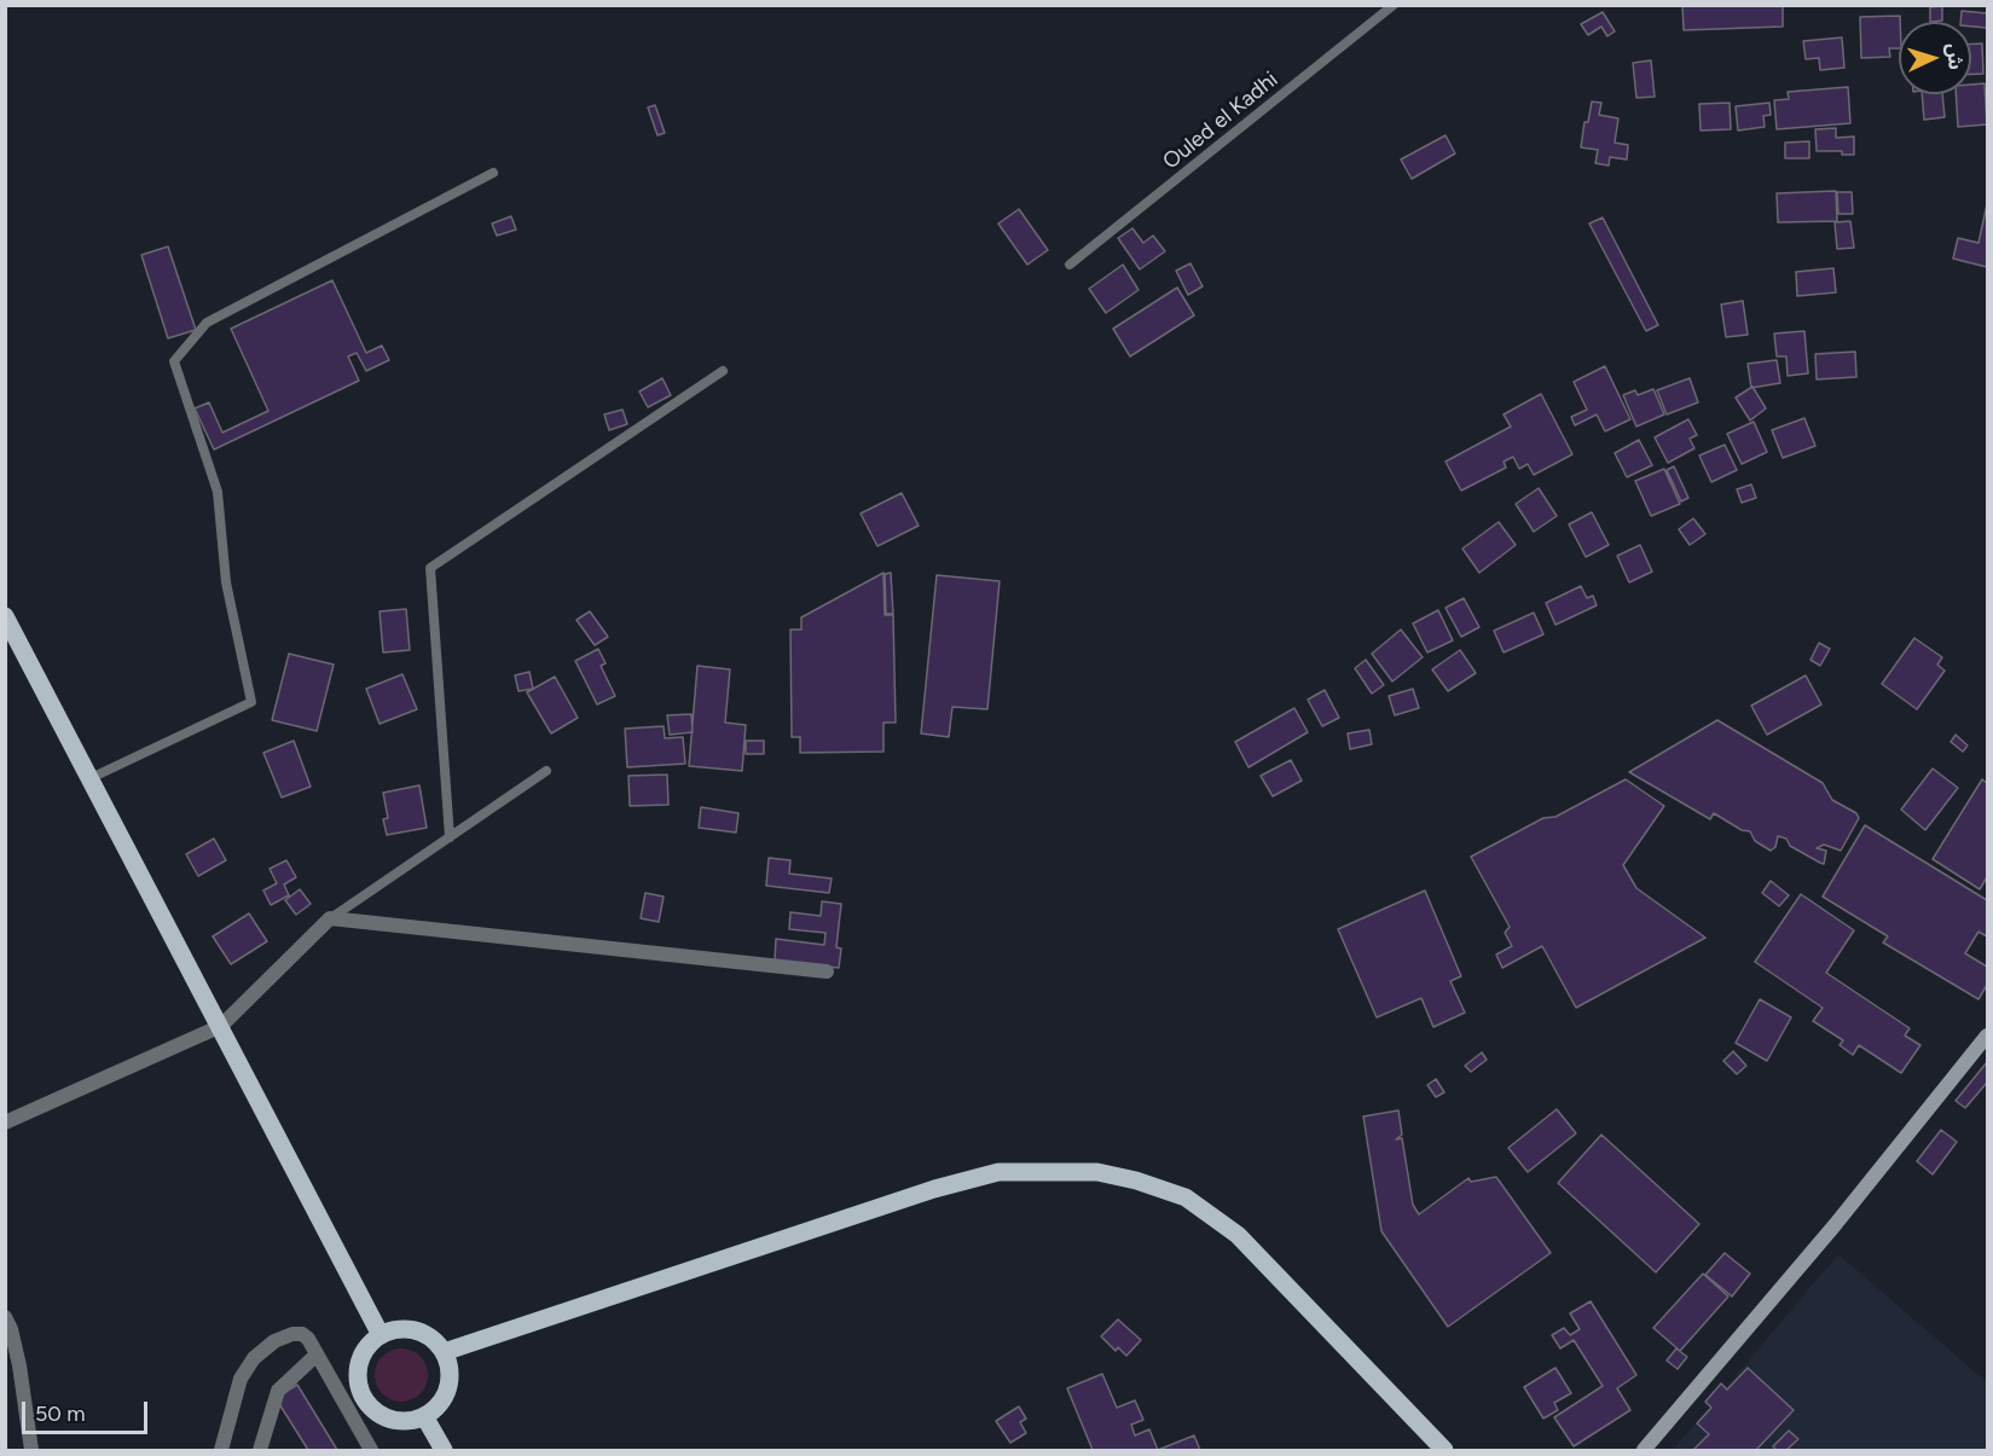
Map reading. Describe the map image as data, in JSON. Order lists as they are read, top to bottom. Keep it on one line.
{"streets":{"lane":["Ouled el Kadhi"]},"scale_bar":"50 m","north":"right"}
